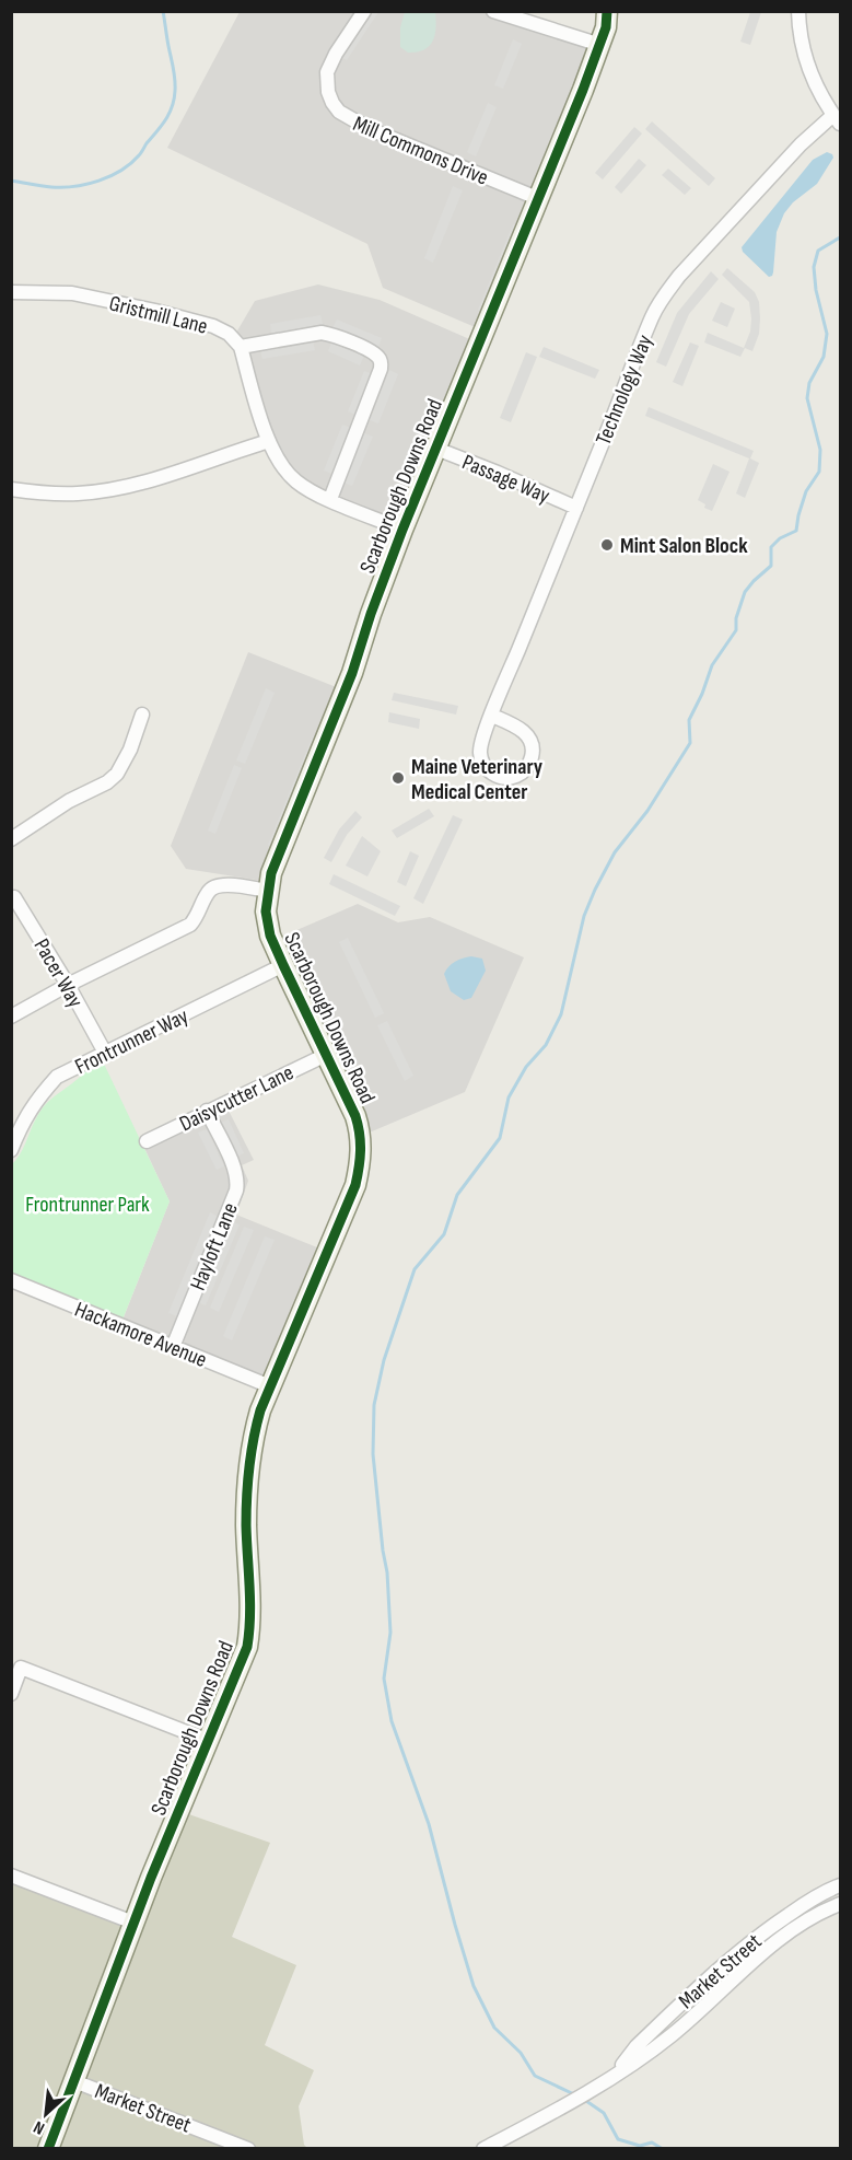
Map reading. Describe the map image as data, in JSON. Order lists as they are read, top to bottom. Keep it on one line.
{"streets":{"street":["Mill Commons Drive","Gristmill Lane","Technology Way","Passage Way","Scarborough Downs Road","Pacer Way","Frontrunner Way","Daisycutter Lane","Hayloft Lane","Hackamore Avenue","Market Street"]},"crossings":[["Mill Commons Drive","Scarborough Downs Road"],["Technology Way","Passage Way"],["Passage Way","Scarborough Downs Road"],["Scarborough Downs Road","Frontrunner Way"],["Scarborough Downs Road","Daisycutter Lane"],["Scarborough Downs Road","Hackamore Avenue"],["Scarborough Downs Road","Market Street"],["Pacer Way","Frontrunner Way"],["Daisycutter Lane","Hayloft Lane"],["Hayloft Lane","Hackamore Avenue"]],"parks":["Frontrunner Park"],"places":["Mint Salon Block","Maine Veterinary Medical Center"],"north":"bottom left"}
